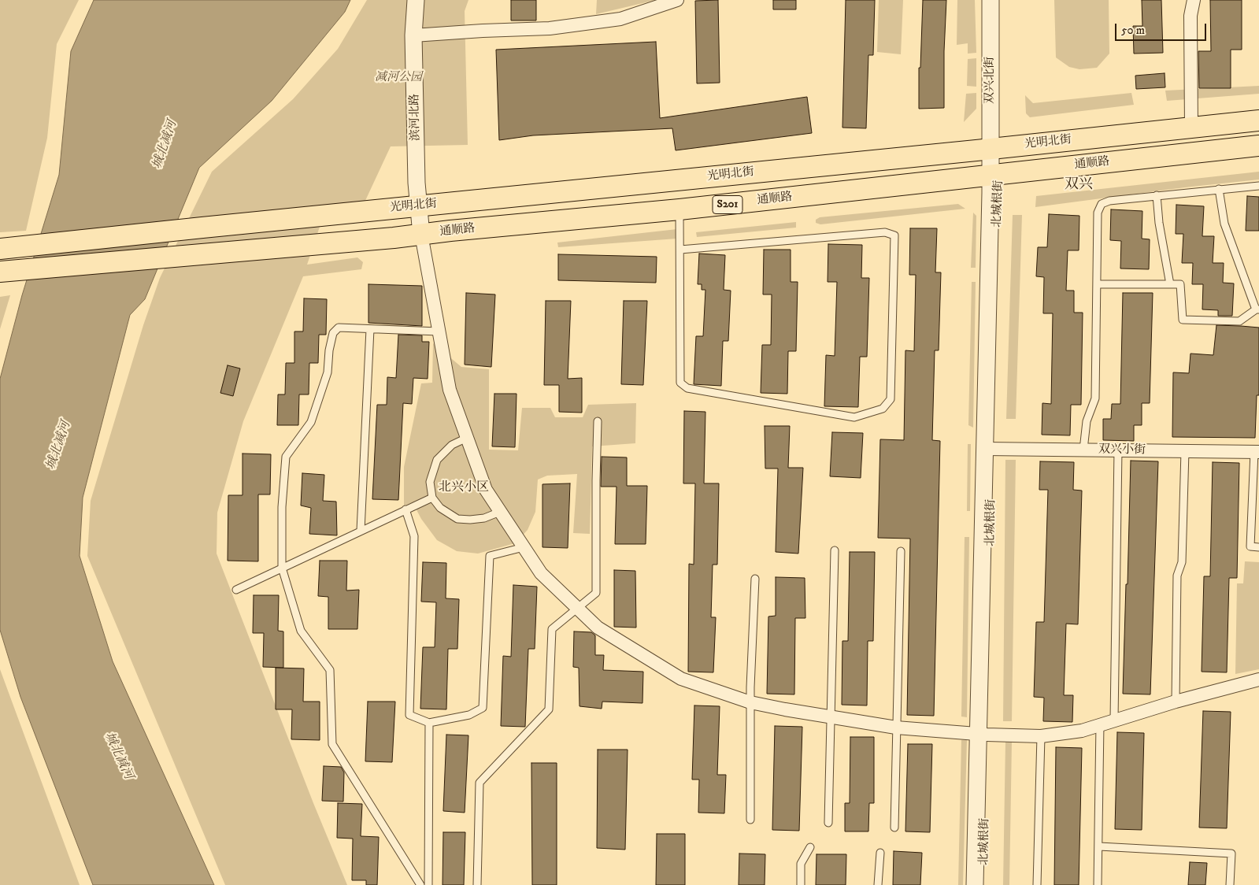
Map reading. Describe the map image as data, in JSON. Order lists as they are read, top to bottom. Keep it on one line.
{"streets":{"main road":["光明北街","通顺路","S201"],"street":["双兴北街","滨河北路","北城根街","双兴小街"]},"crossings":[["双兴北街","光明北街"],["双兴北街","通顺路"],["双兴北街","北城根街"],["滨河北路","光明北街"],["滨河北路","通顺路"],["光明北街","通顺路"],["光明北街","北城根街"],["通顺路","北城根街"],["北城根街","双兴小街"]],"districts":["双兴","北兴小区"],"water":["城北减河"],"parks":["减河公园"],"scale_bar":"50 m"}
